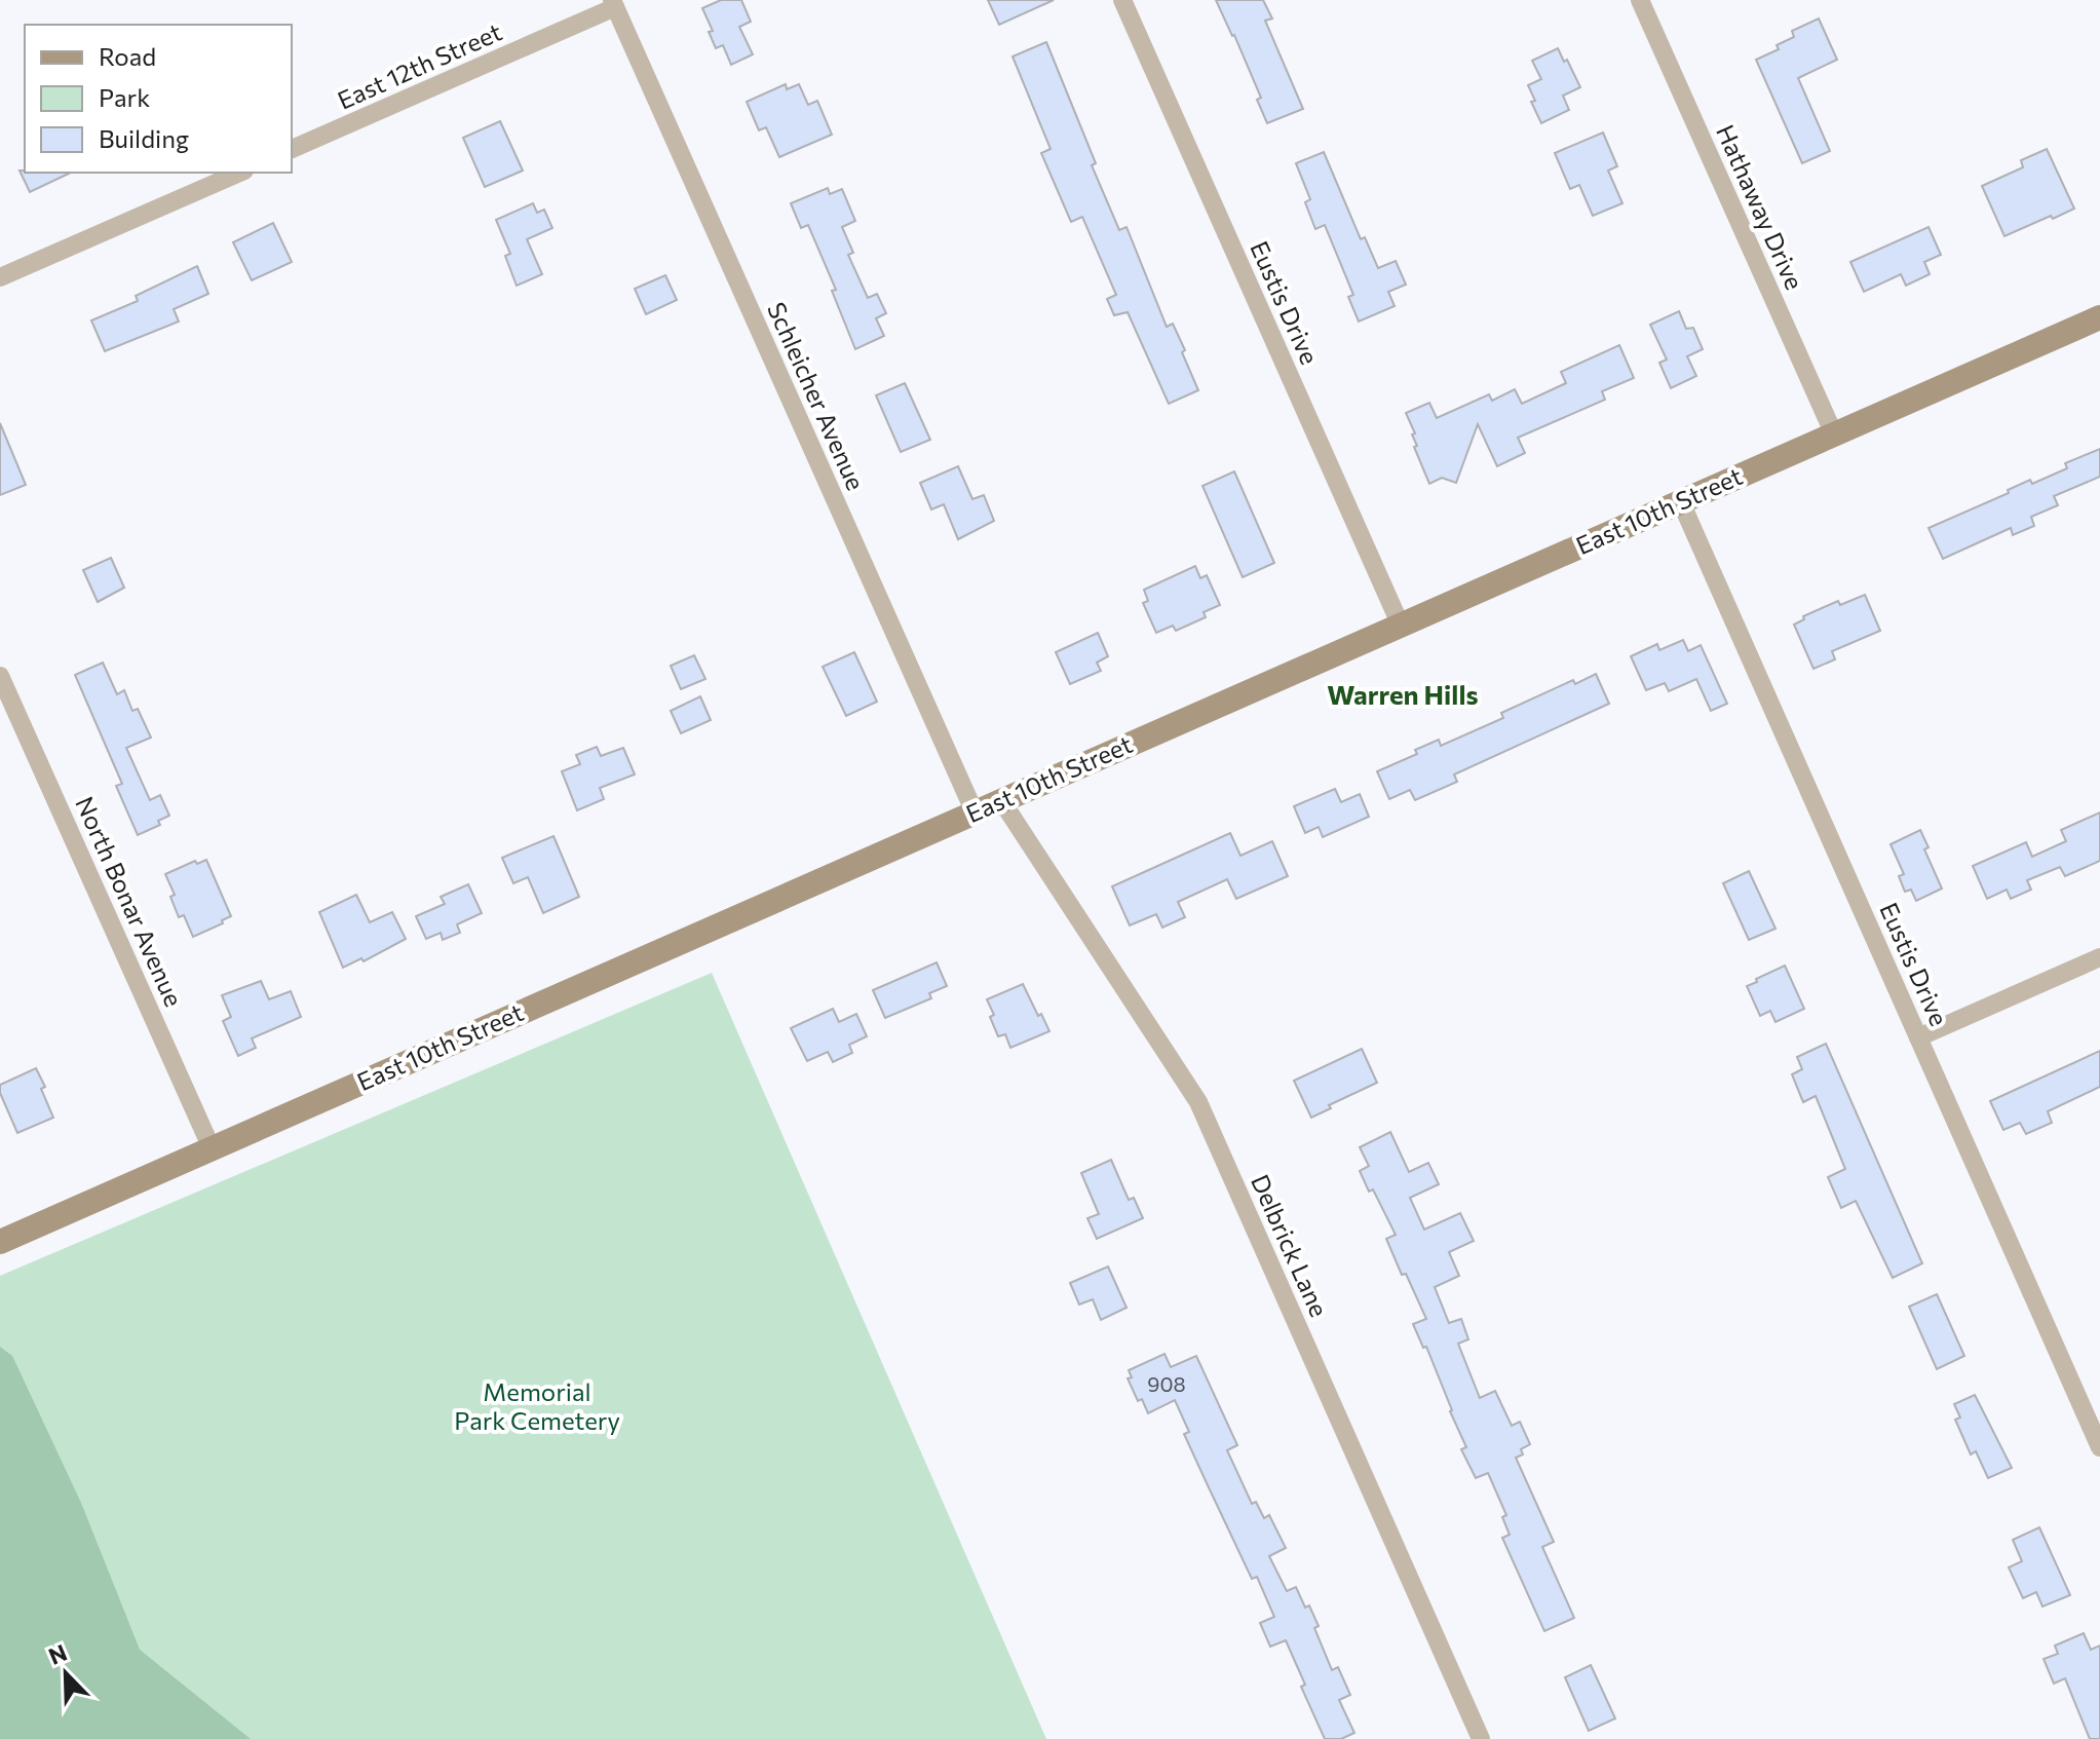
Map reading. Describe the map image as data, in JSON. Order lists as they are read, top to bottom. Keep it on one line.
{"streets":{"main road":["East 10th Street"],"street":["East 12th Street","Hathaway Drive","Eustis Drive","Schleicher Avenue","North Bonar Avenue","Delbrick Lane"]},"crossings":[["East 12th Street","Schleicher Avenue"],["Hathaway Drive","East 10th Street"],["Eustis Drive","East 10th Street"],["Schleicher Avenue","East 10th Street"],["East 10th Street","North Bonar Avenue"],["East 10th Street","Delbrick Lane"]],"districts":["Warren Hills"],"parks":["Memorial Park Cemetery"],"house_numbers":["908"],"legend":["Road","Park","Building"],"north":"top left"}
